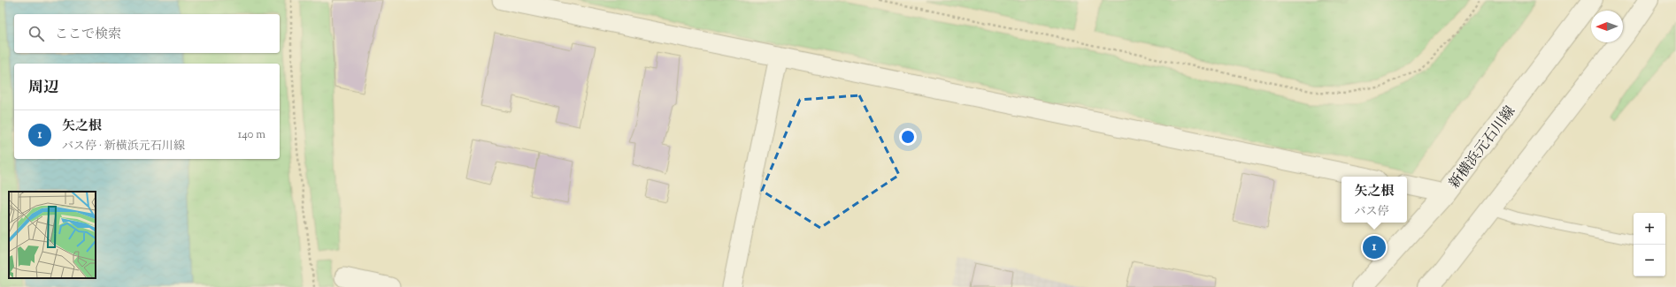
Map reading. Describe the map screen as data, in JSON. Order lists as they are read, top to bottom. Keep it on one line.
{"streets":{"street":["新横浜元石川線"]},"north":"left","page":{"search":"ここで検索","heading":"周辺","list":[{"mark":"1","name":"矢之根","note":"バス停 · 新横浜元石川線","value":"140 m"}],"popup":["矢之根","バス停"],"map_buttons":["+","−"],"pins":"1"}}
